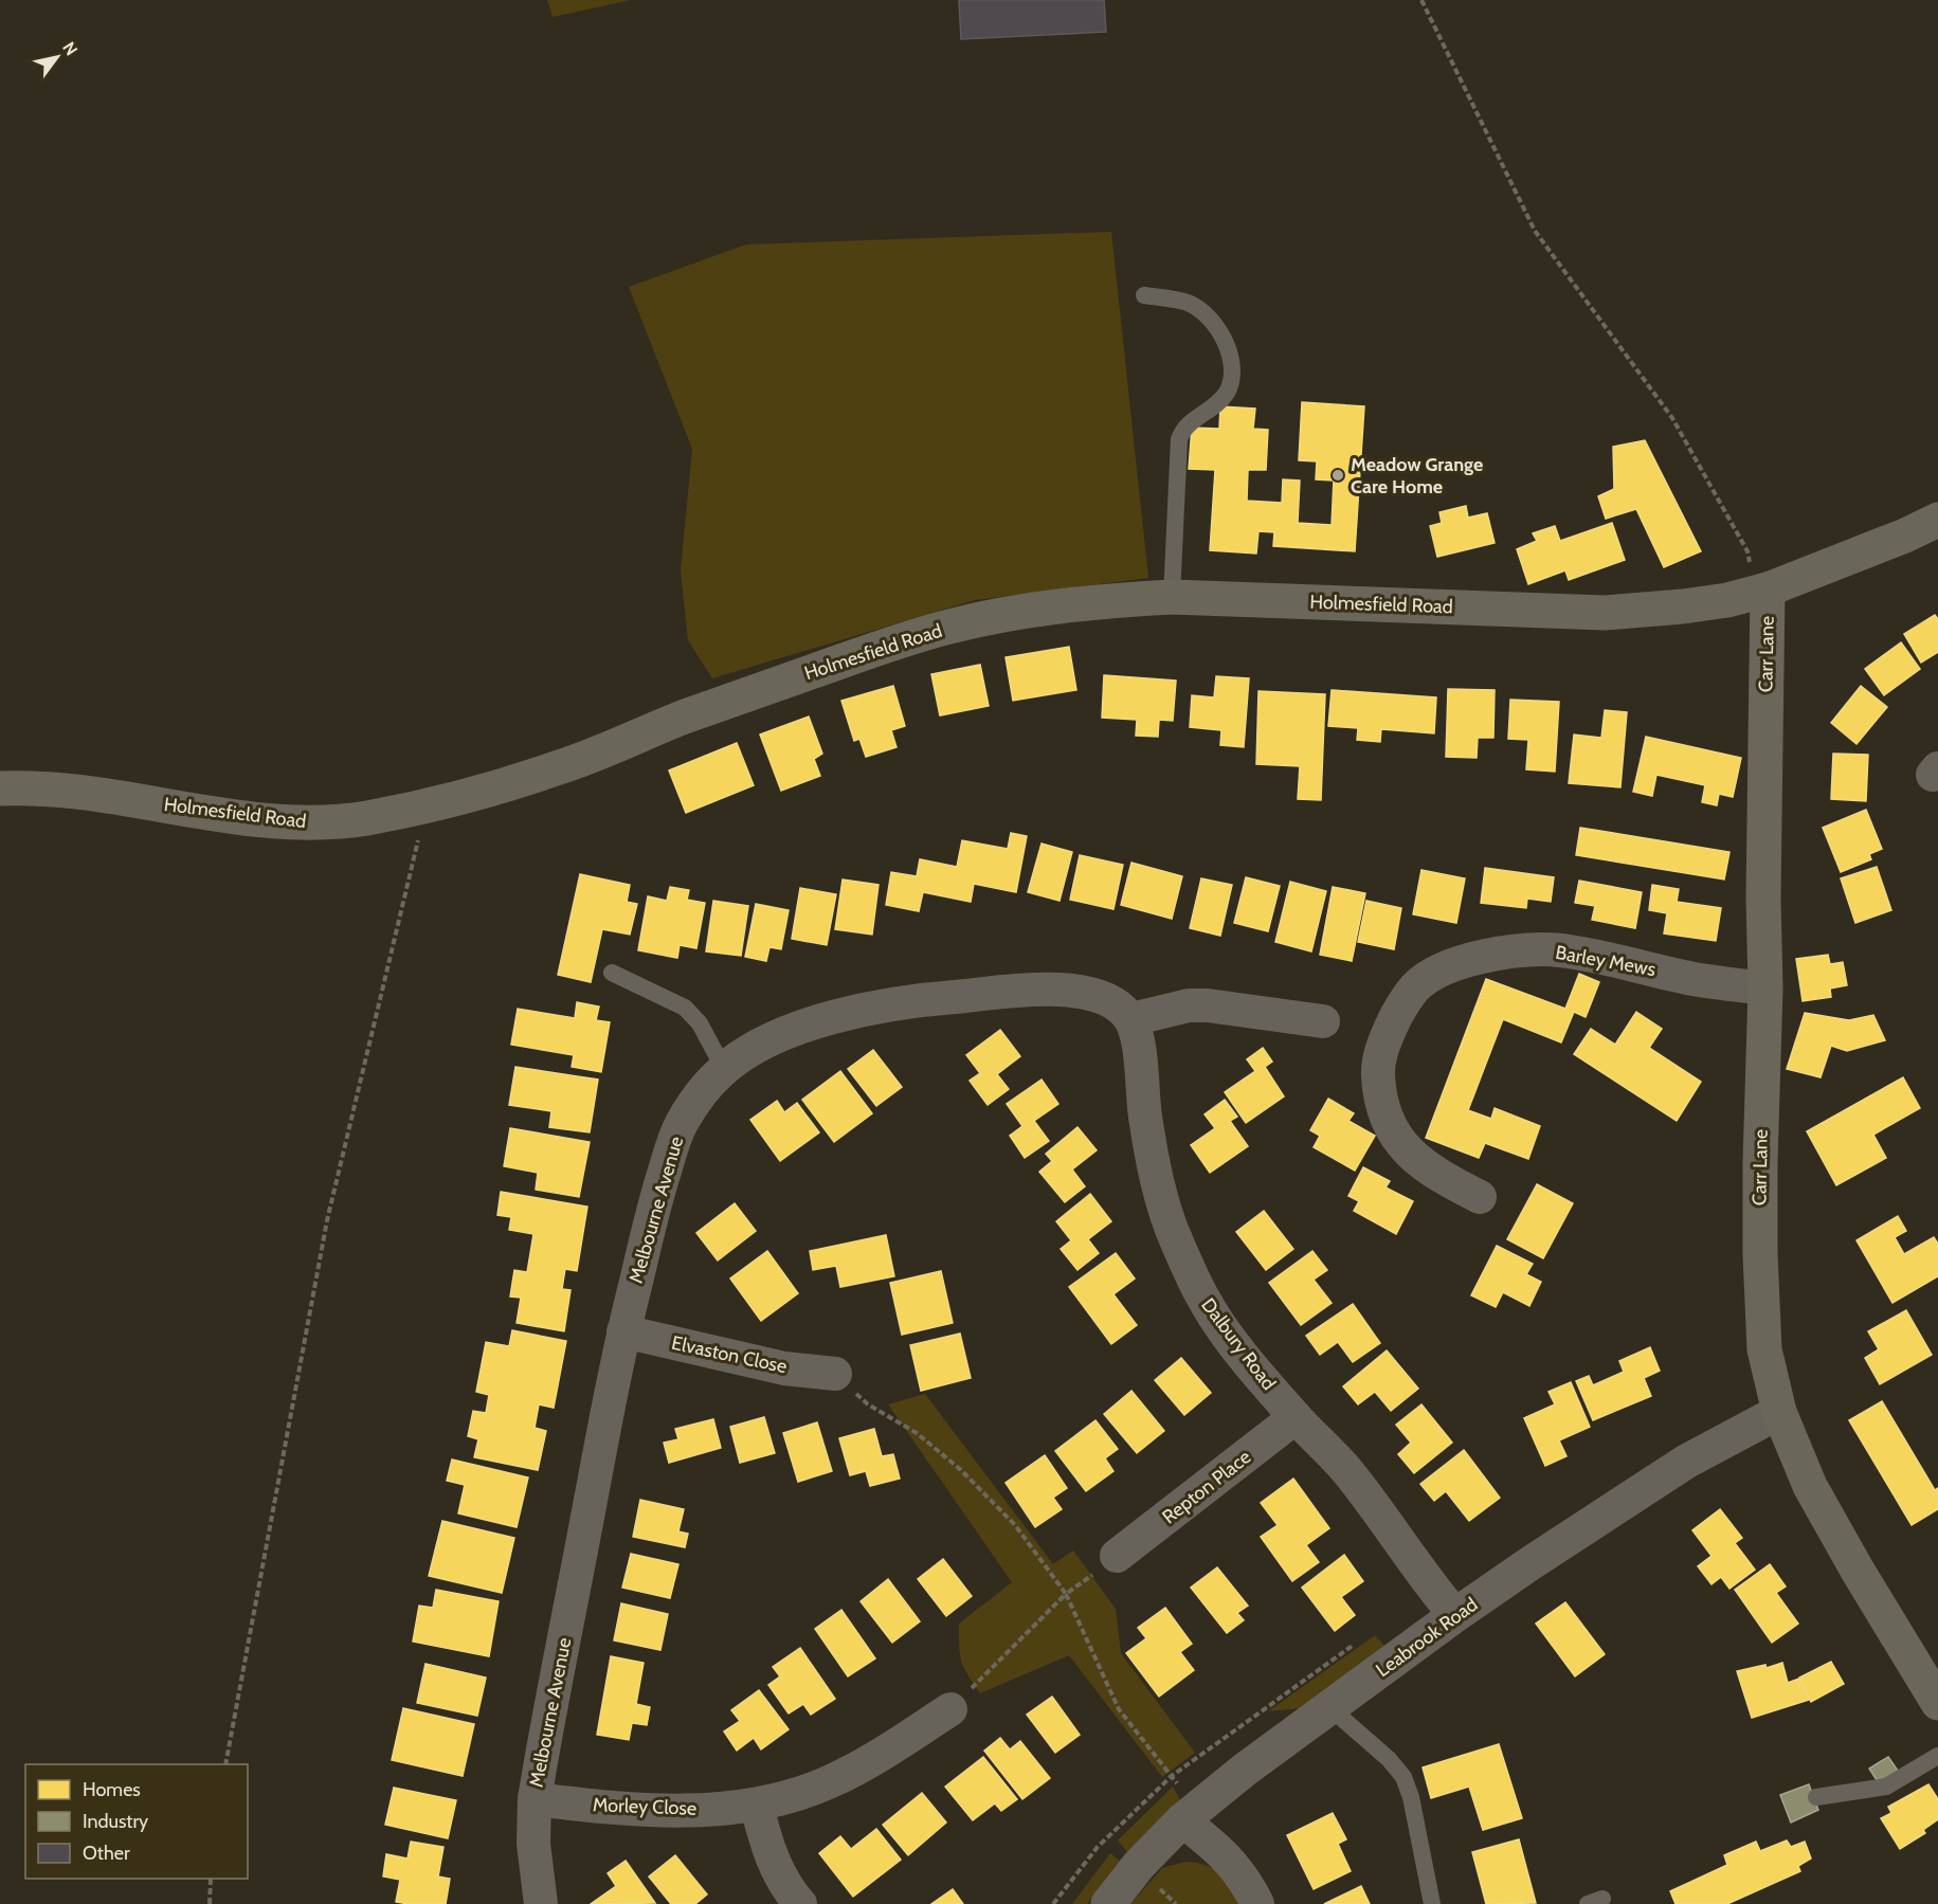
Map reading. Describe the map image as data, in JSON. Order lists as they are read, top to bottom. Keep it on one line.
{"streets":{"main road":["Holmesfield Road","Carr Lane"],"street":["Barley Mews","Melbourne Avenue","Dalbury Road","Elvaston Close","Repton Place","Leabrook Road","Morley Close"]},"crossings":[["Holmesfield Road","Carr Lane"],["Carr Lane","Barley Mews"],["Carr Lane","Leabrook Road"],["Melbourne Avenue","Dalbury Road"],["Melbourne Avenue","Elvaston Close"],["Melbourne Avenue","Morley Close"],["Dalbury Road","Repton Place"],["Dalbury Road","Leabrook Road"]],"places":["Meadow Grange Care Home"],"legend":["Homes","Industry","Other"],"north":"top right"}
